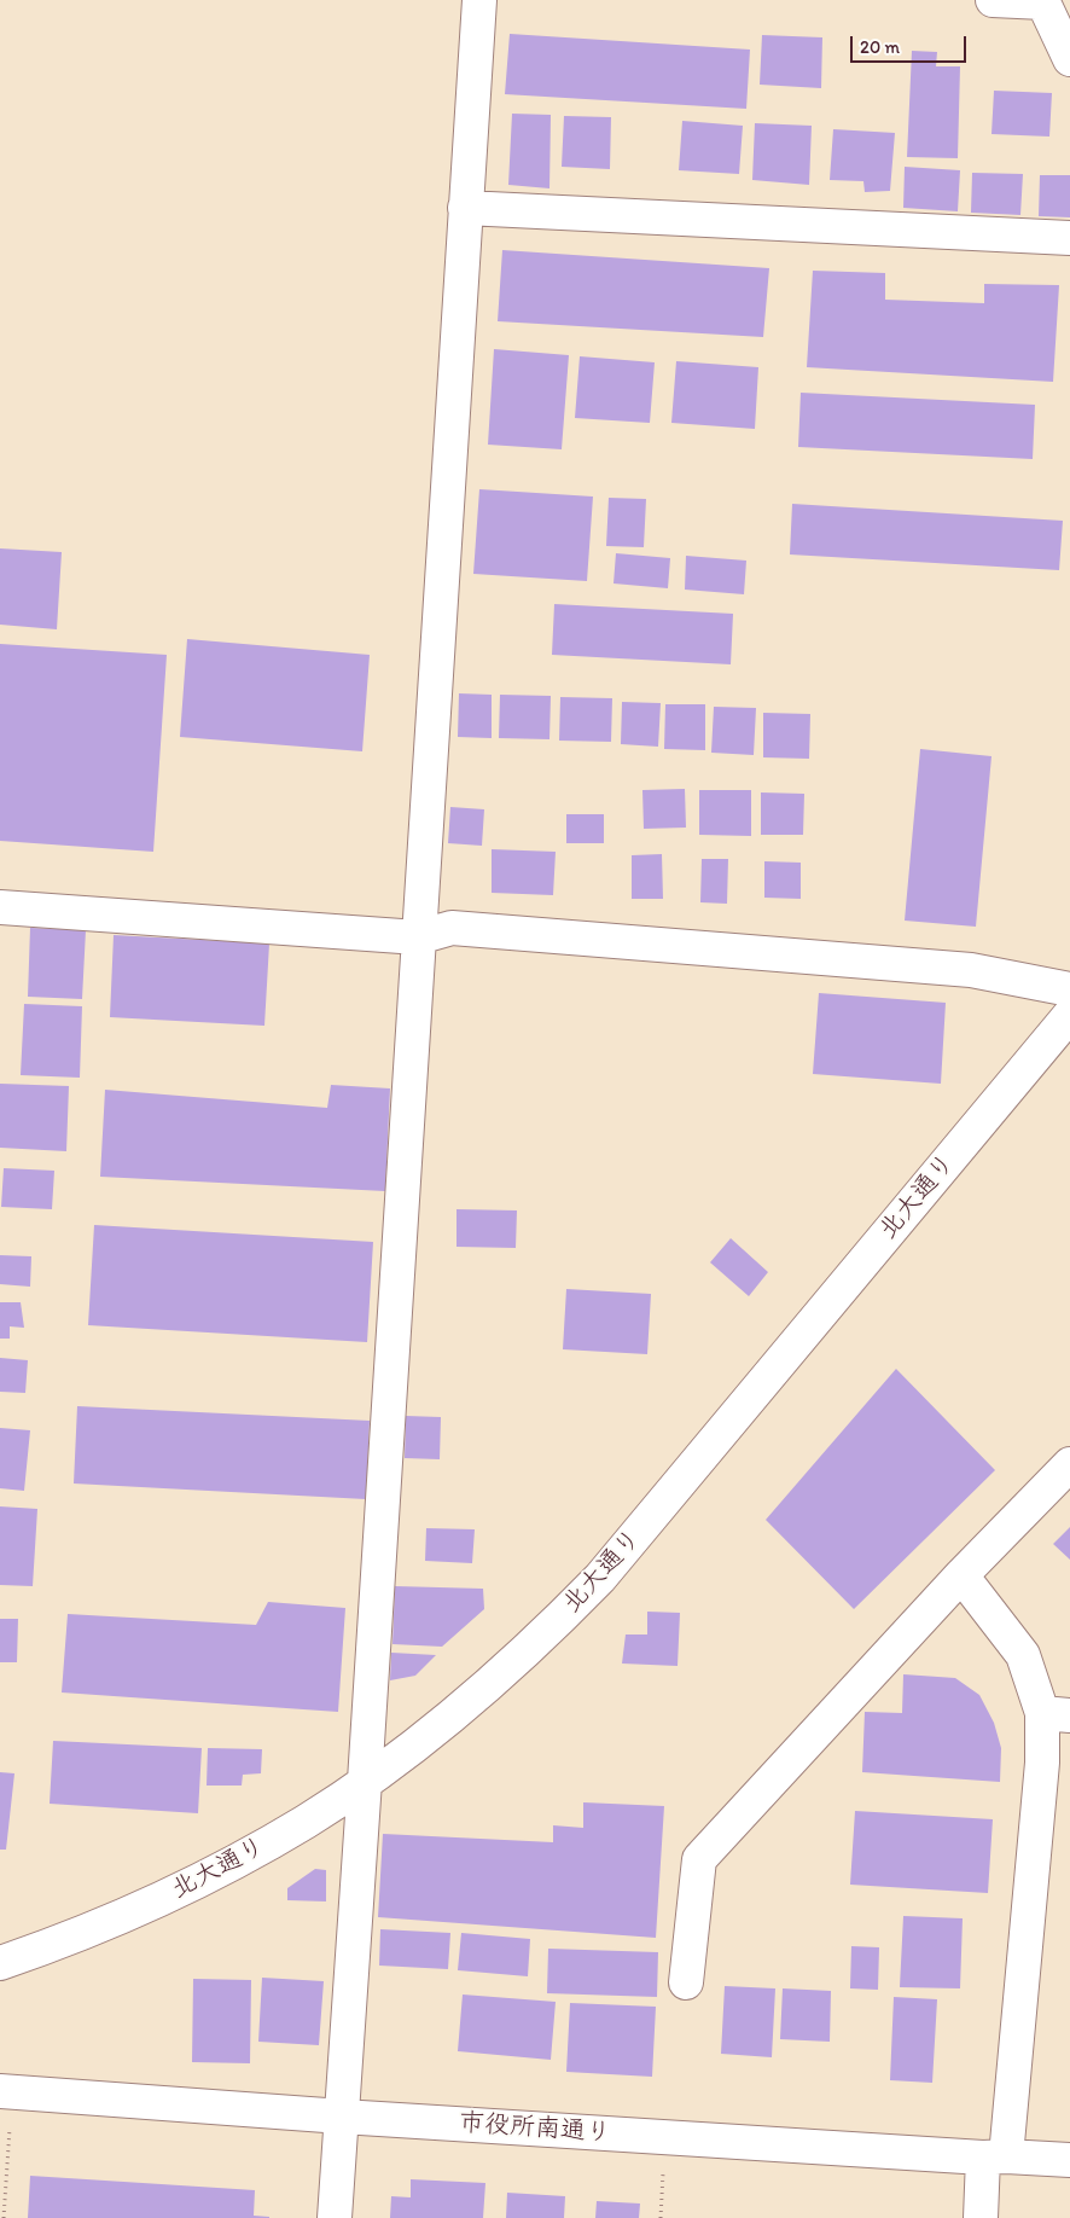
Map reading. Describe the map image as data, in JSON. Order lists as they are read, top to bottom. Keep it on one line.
{"streets":{"street":["北大通り","市役所南通り"]},"scale_bar":"20 m"}
